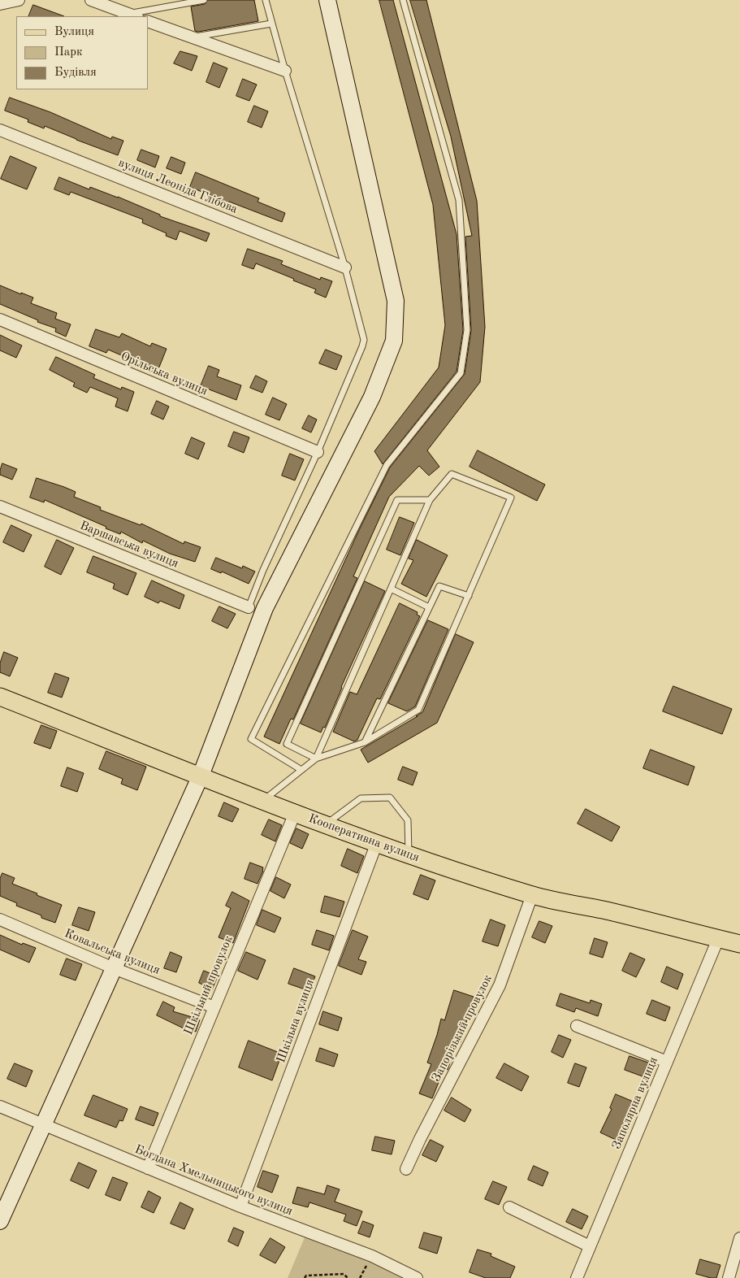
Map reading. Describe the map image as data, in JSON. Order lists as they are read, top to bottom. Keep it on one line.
{"streets":{"main road":["Кооперативна вулиця"],"street":["вулиця Леоніда Глібова","Орільська вулиця","Варшавська вулиця","Ковальська вулиця","Шкільний провулок","Шкільна вулиця","Запорізький провулок","Заполярна вулиця","Богдана Хмельницького вулиця"]},"crossings":[["Кооперативна вулиця","Шкільний провулок"],["Кооперативна вулиця","Шкільна вулиця"],["Кооперативна вулиця","Запорізький провулок"],["Кооперативна вулиця","Заполярна вулиця"],["Ковальська вулиця","Шкільний провулок"],["Шкільний провулок","Богдана Хмельницького вулиця"],["Шкільна вулиця","Богдана Хмельницького вулиця"]],"legend":["Вулиця","Парк","Будівля"]}
